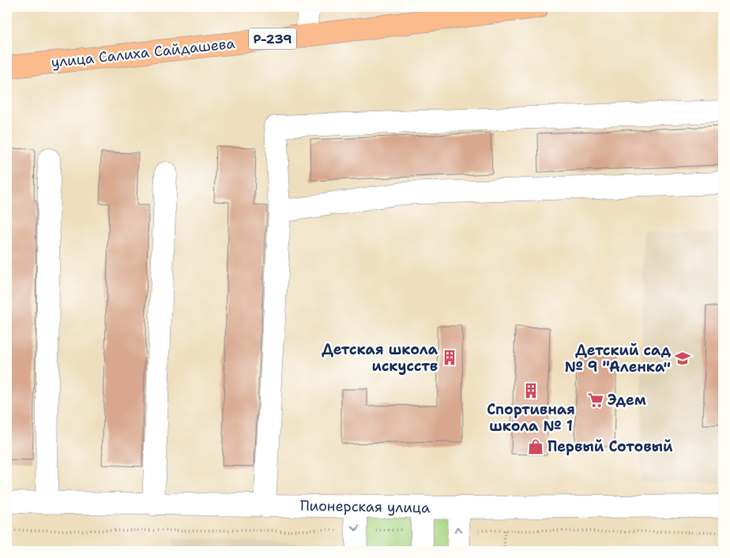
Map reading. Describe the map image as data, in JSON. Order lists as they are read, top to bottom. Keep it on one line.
{"streets":{"highway":["Р-239","улица Салиха Сайдашева"],"street":["Пионерская улица"]},"places":{"building":["Детская школа искусств","Спортивная школа № 1"],"school or university":["Детский сад № 9 \"Аленка\""],"supermarket":["Эдем"],"shop":["Первый Сотовый"]}}
